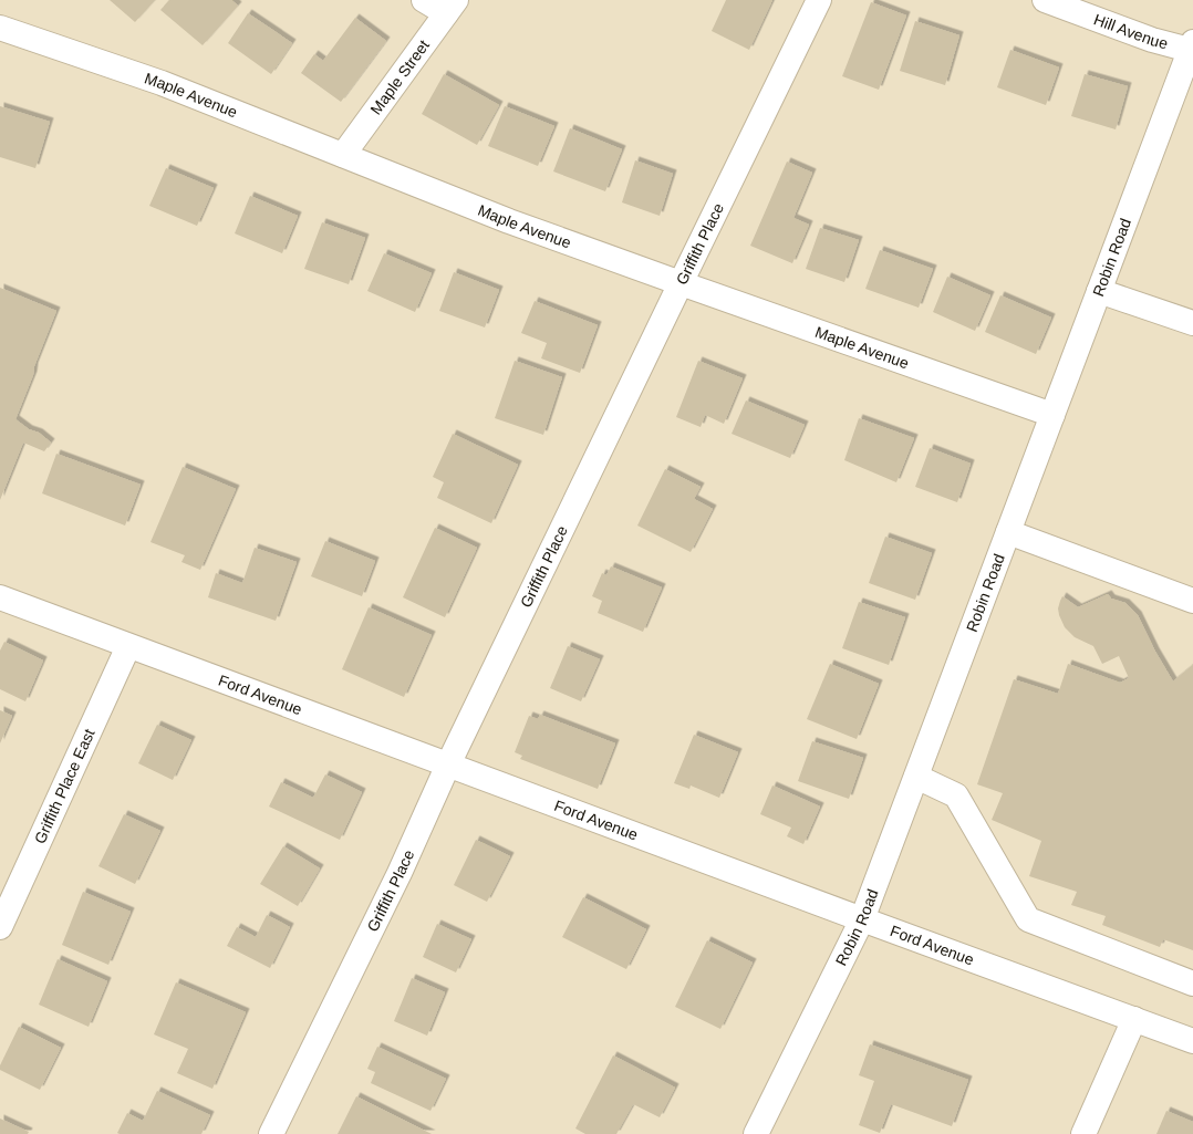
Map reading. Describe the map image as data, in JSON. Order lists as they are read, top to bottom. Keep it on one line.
{"streets":{"street":["Hill Avenue","Maple Street","Maple Avenue","Griffith Place","Robin Road","Ford Avenue","Griffith Place East"]},"crossings":[["Hill Avenue","Robin Road"],["Maple Street","Maple Avenue"],["Maple Avenue","Griffith Place"],["Maple Avenue","Robin Road"],["Griffith Place","Ford Avenue"],["Robin Road","Ford Avenue"],["Ford Avenue","Griffith Place East"]]}
